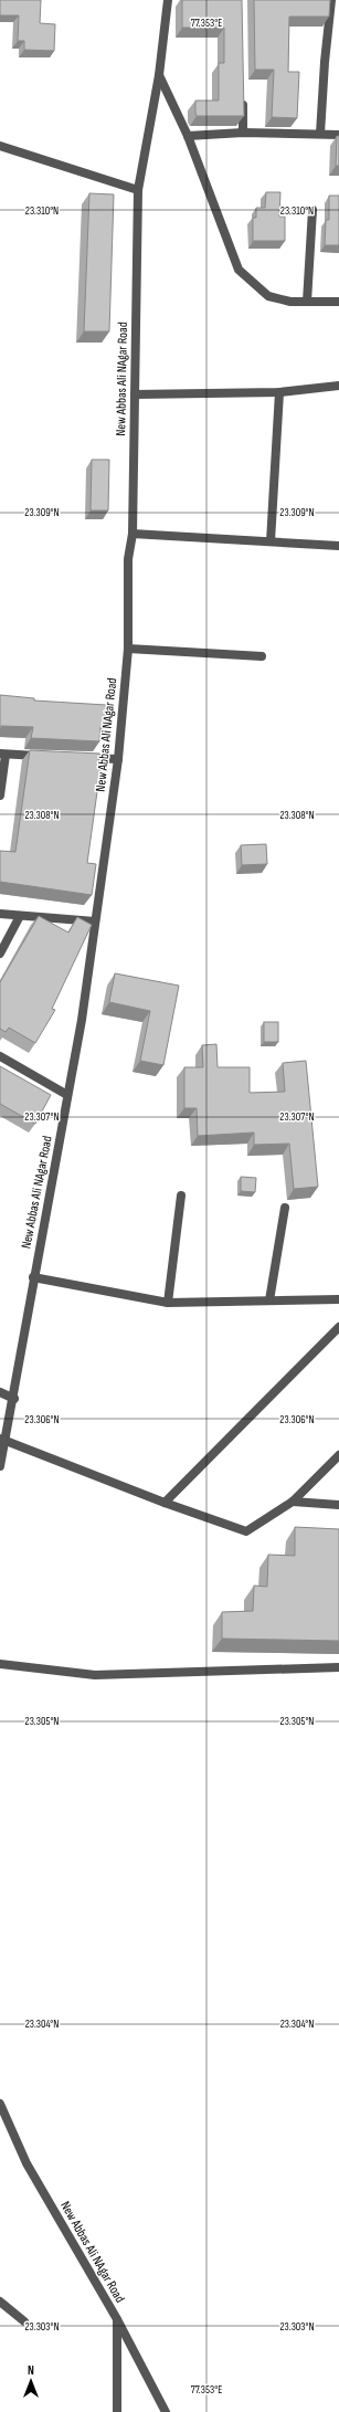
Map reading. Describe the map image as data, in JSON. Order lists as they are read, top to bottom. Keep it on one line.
{"streets":{"street":["New Abbas Ali NAgar Road"]},"north":"top","coordinates":["77.353°E","23.310°N","23.309°N","23.308°N","23.307°N","23.306°N","23.305°N","23.304°N","23.303°N"]}
